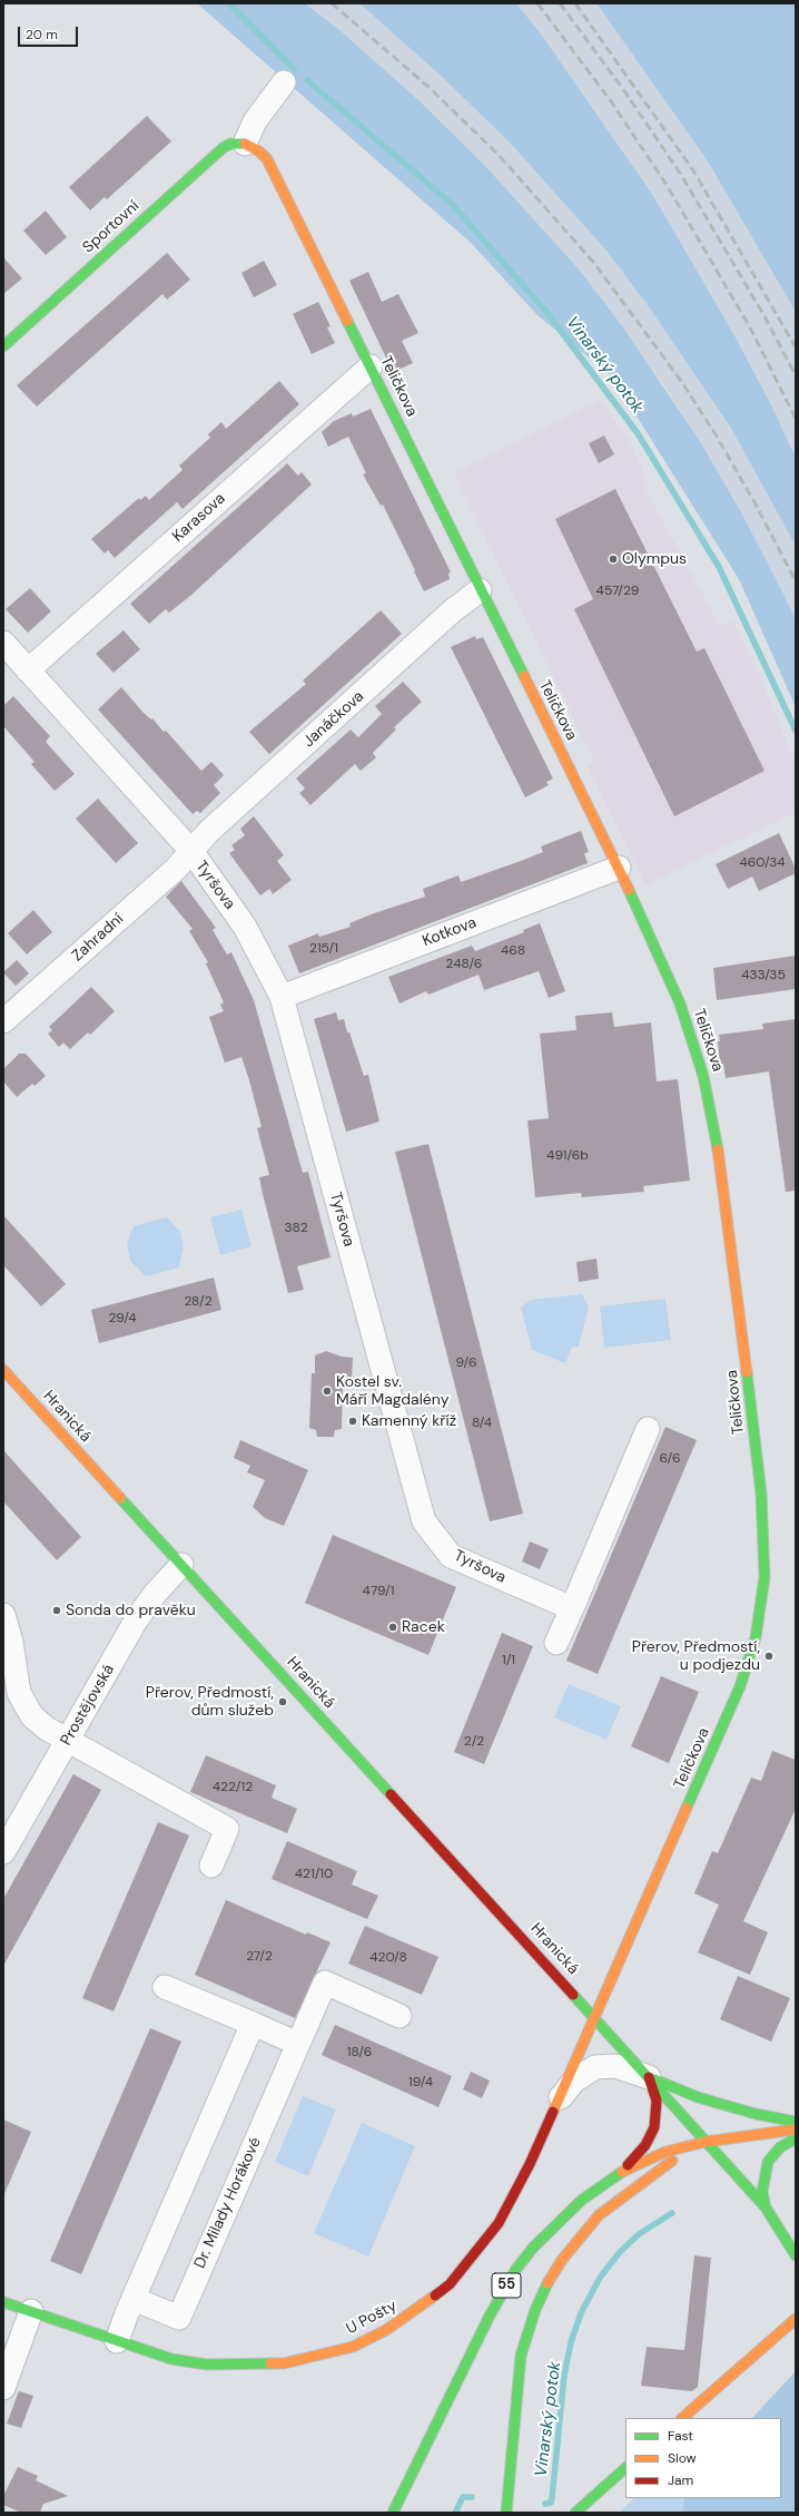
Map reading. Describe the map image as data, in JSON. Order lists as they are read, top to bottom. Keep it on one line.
{"streets":{"street":["Sportovní","Teličkova","Karasova","Janáčkova","Tyršova","Kotkova","Zahradní","Hranická","Prostějovská","Dr. Milady Horákové","55","U Pošty"]},"crossings":[["Sportovní","Teličkova"],["Teličkova","Karasova"],["Teličkova","Janáčkova"],["Teličkova","Kotkova"],["Teličkova","Hranická"],["Teličkova","U Pošty"],["Karasova","Tyršova"],["Janáčkova","Tyršova"],["Janáčkova","Zahradní"],["Tyršova","Kotkova"],["Tyršova","Zahradní"],["Hranická","Prostějovská"],["Hranická","55"],["Hranická","U Pošty"]],"water":["Vinarský potok"],"places":["Olympus","Kostel sv. Máří Magdalény","Kamenný kříž","Sonda do pravěku","Racek","Přerov, Předmostí, u podjezdu","Přerov, Předmostí, dům služeb"],"house_numbers":["457/29","460/34","215/1","468","248/6","433/35","491/6b","382","28/2","29/4","9/6","8/4","6/6","479/1","1/1","2/2","422/12","421/10","27/2","420/8","18/6","19/4"],"legend":["Fast","Slow","Jam"],"scale_bar":"20 m"}
